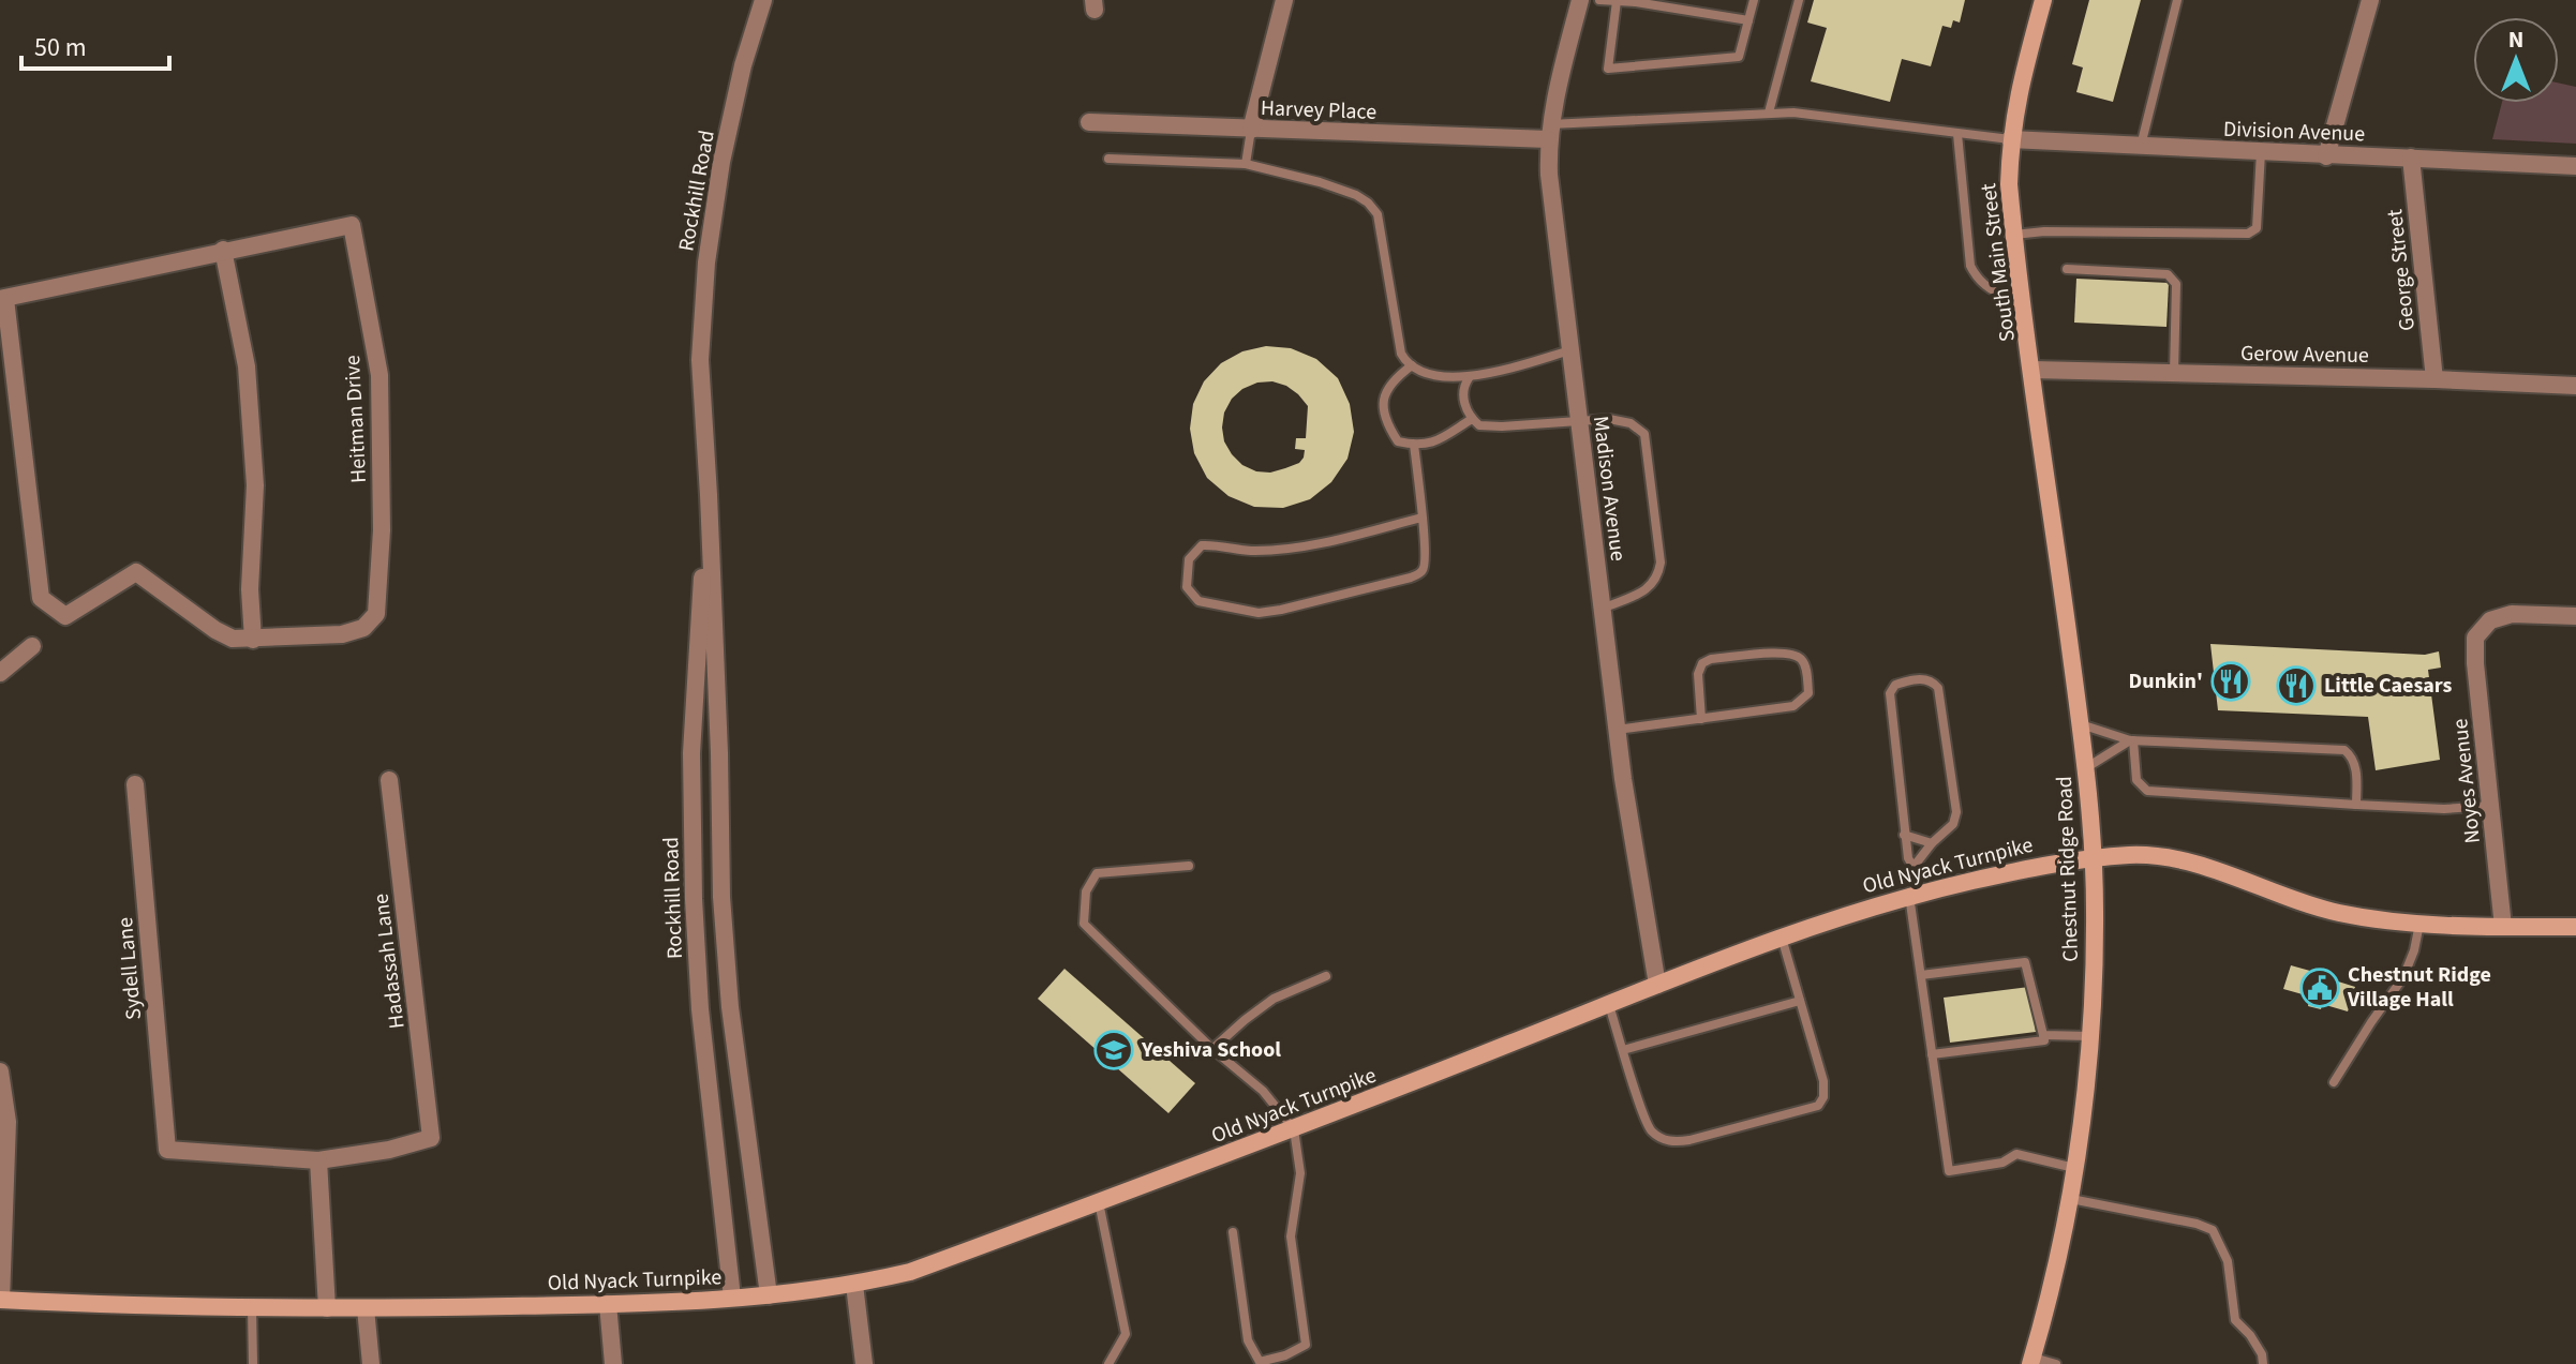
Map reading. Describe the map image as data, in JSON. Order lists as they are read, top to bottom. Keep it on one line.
{"streets":{"street":["Harvey Place","Division Avenue","Rockhill Road","South Main Street","George Street","Gerow Avenue","Heitman Drive","Madison Avenue","Noyes Avenue","Old Nyack Turnpike","Chestnut Ridge Road","Hadassah Lane","Sydell Lane"]},"crossings":[["Harvey Place","Madison Avenue"],["Division Avenue","South Main Street"],["Division Avenue","George Street"],["Rockhill Road","Old Nyack Turnpike"],["South Main Street","Gerow Avenue"],["South Main Street","Chestnut Ridge Road"],["George Street","Gerow Avenue"],["Gerow Avenue","Chestnut Ridge Road"],["Madison Avenue","Old Nyack Turnpike"],["Noyes Avenue","Old Nyack Turnpike"],["Old Nyack Turnpike","Chestnut Ridge Road"],["Hadassah Lane","Sydell Lane"]],"places":{"restaurant":["Dunkin'","Little Caesars"],"public building":["Chestnut Ridge Village Hall"],"school or university":["Yeshiva School"]},"scale_bar":"50 m","north":"top"}
